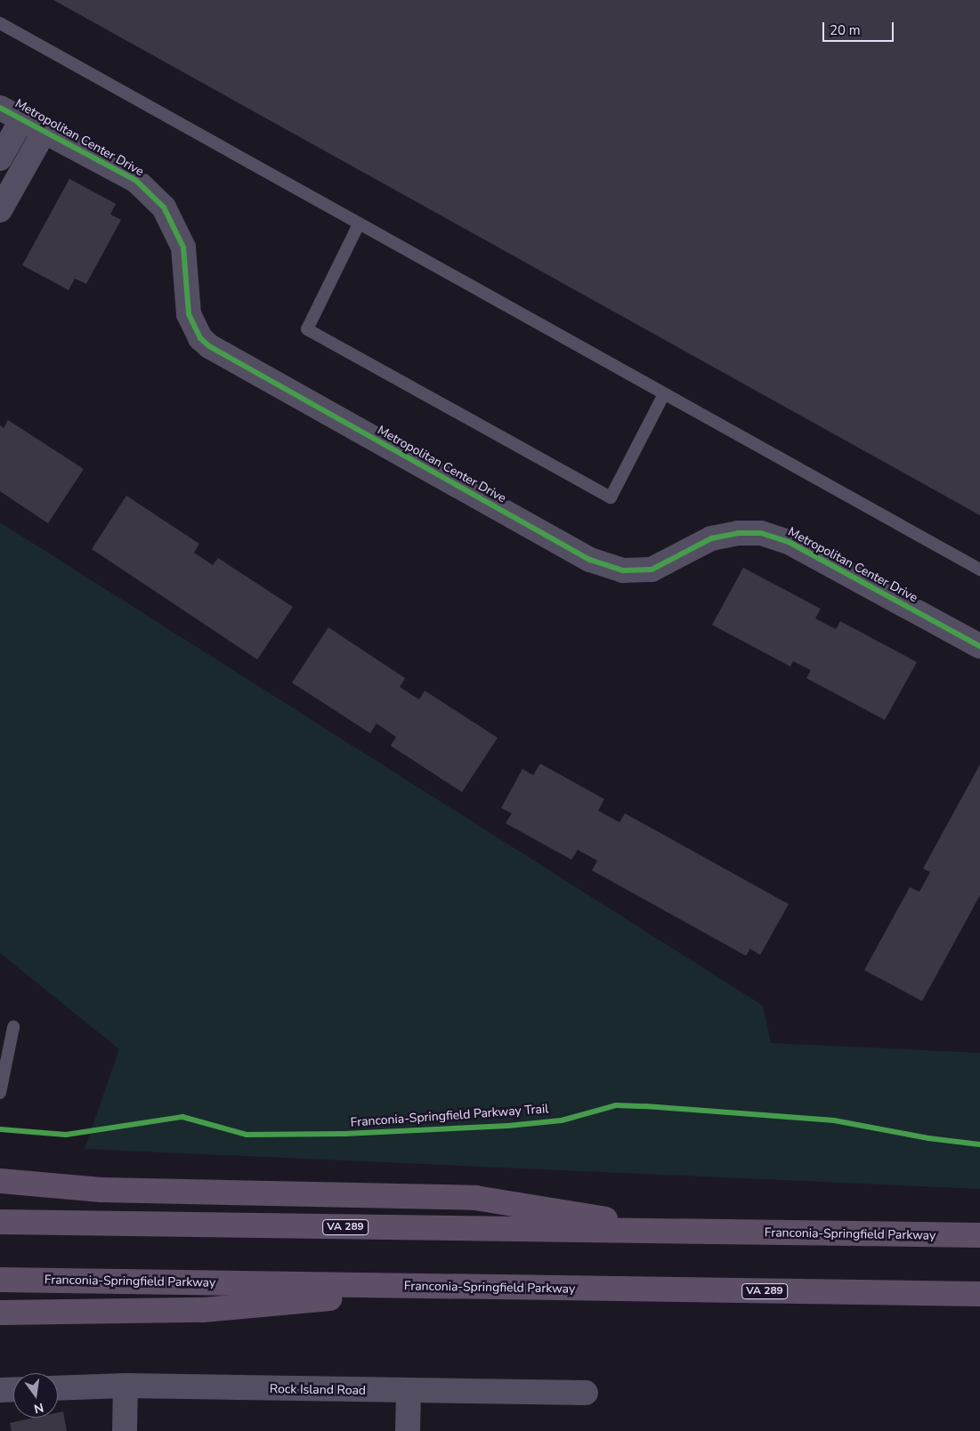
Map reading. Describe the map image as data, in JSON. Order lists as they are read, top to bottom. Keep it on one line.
{"streets":{"main road":["VA 289","Franconia-Springfield Parkway"],"street":["Metropolitan Center Drive","Rock Island Road"],"cycle path":["Franconia-Springfield Parkway Trail"]},"scale_bar":"20 m","north":"bottom"}
